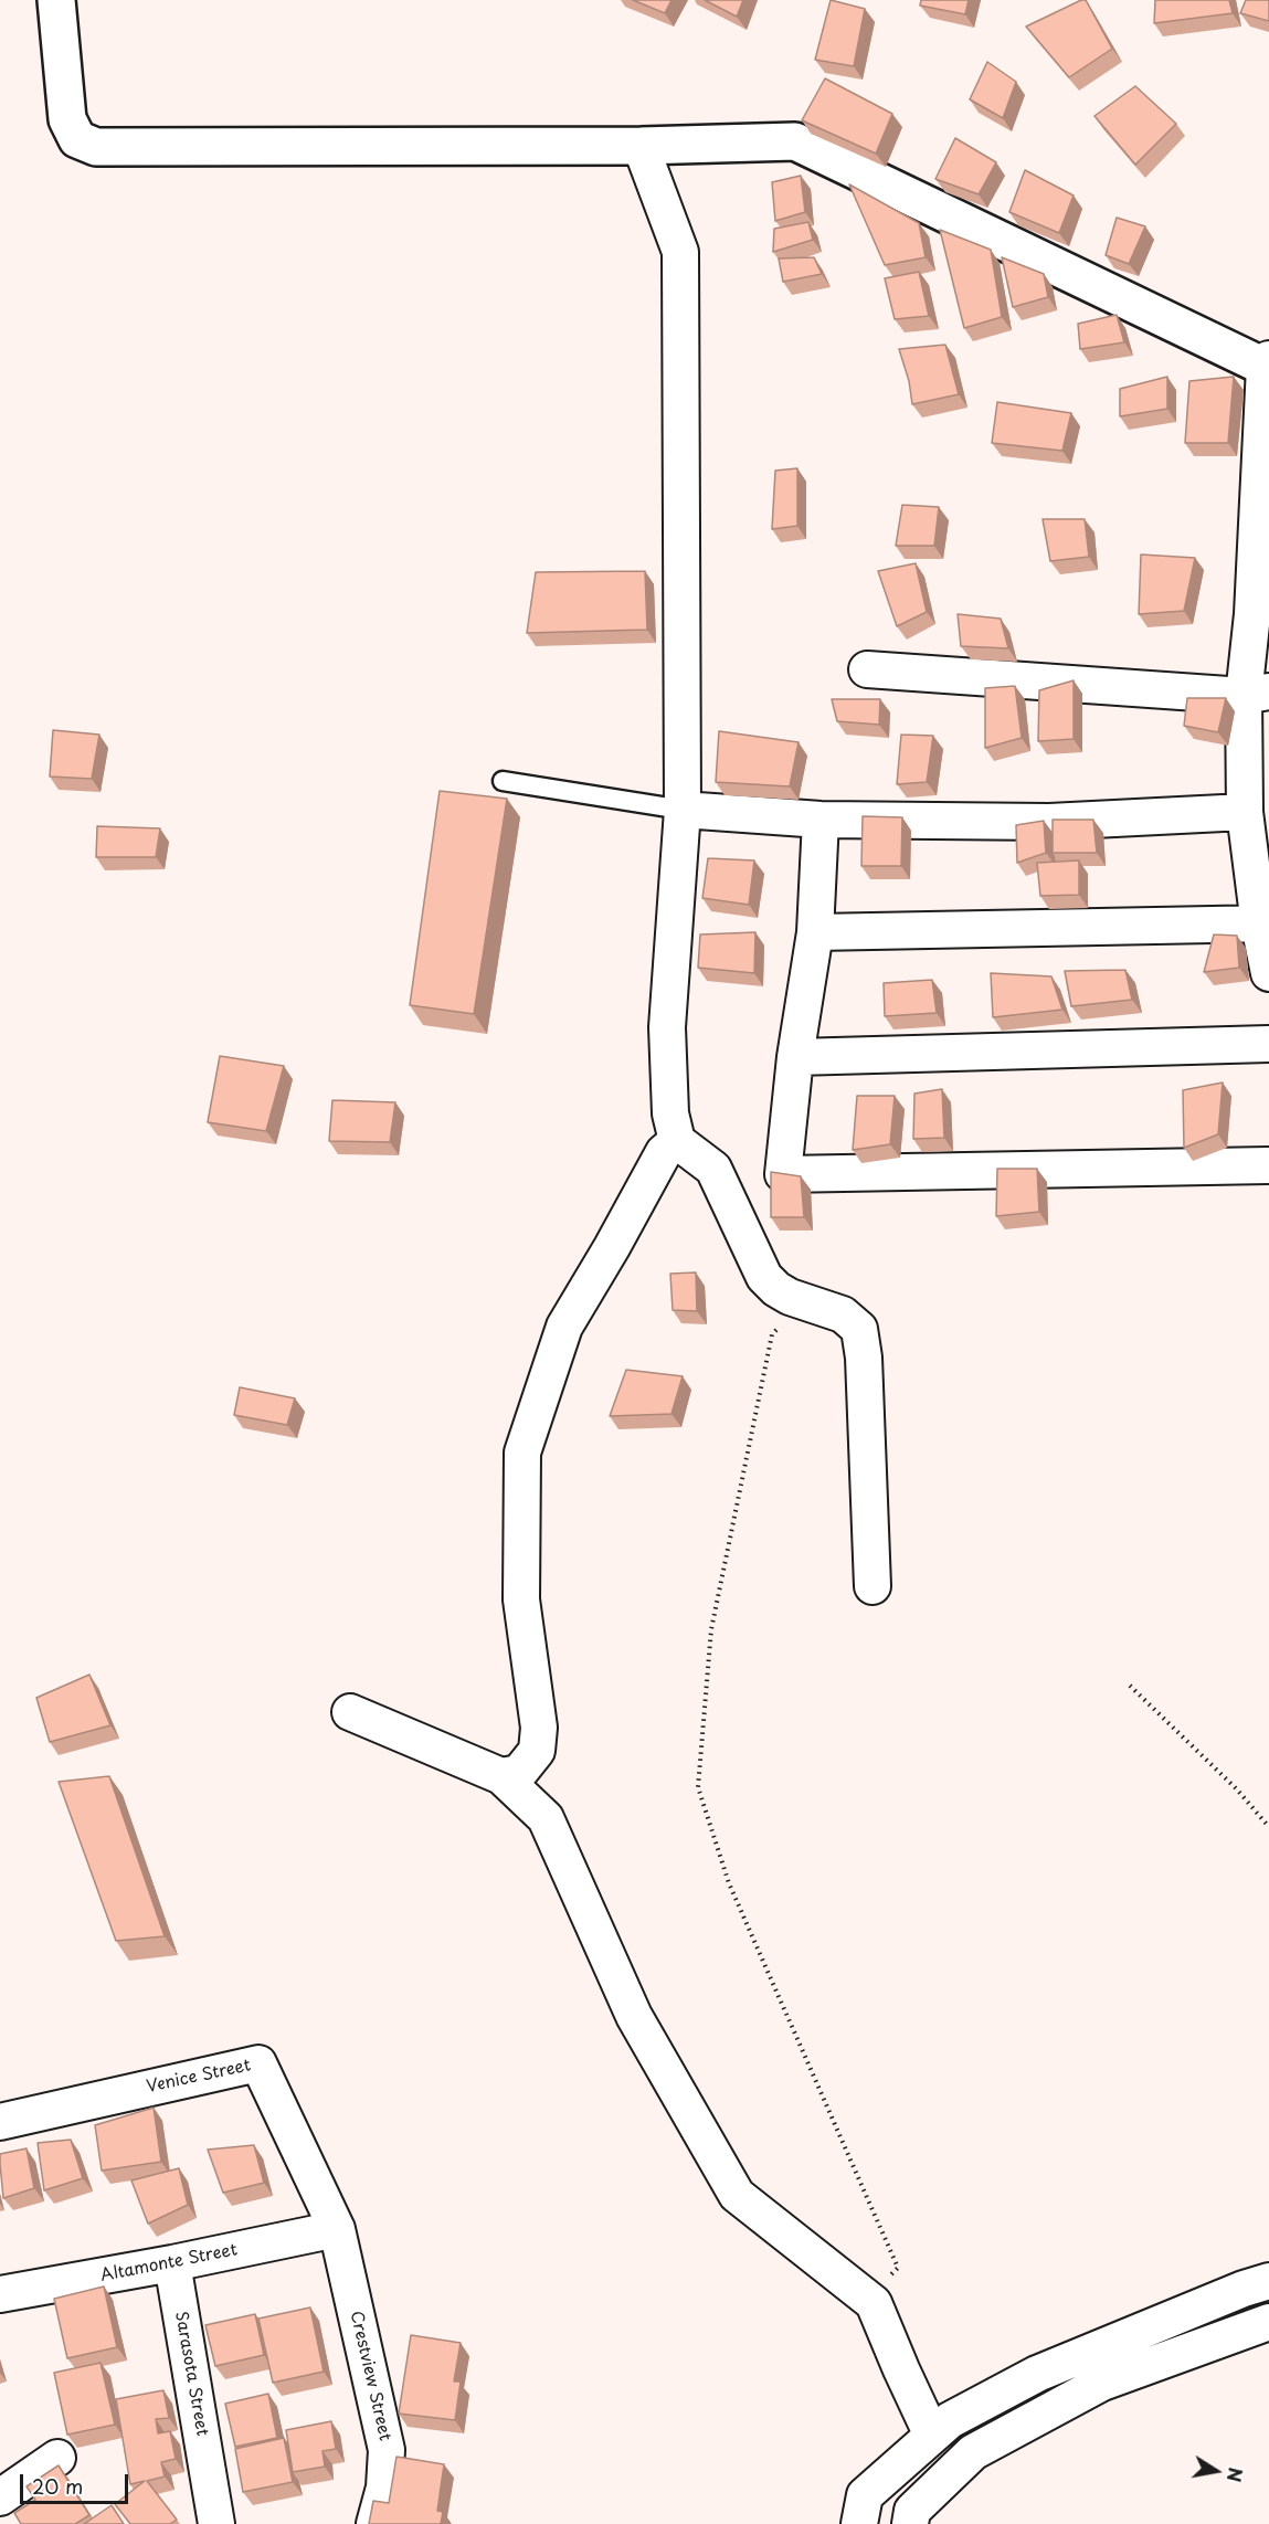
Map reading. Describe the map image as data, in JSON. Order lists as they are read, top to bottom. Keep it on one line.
{"streets":{"street":["Venice Street","Altamonte Street","Sarasota Street","Crestview Street"]},"crossings":[["Venice Street","Altamonte Street"],["Venice Street","Crestview Street"],["Altamonte Street","Sarasota Street"],["Altamonte Street","Crestview Street"]],"scale_bar":"20 m","north":"right"}
